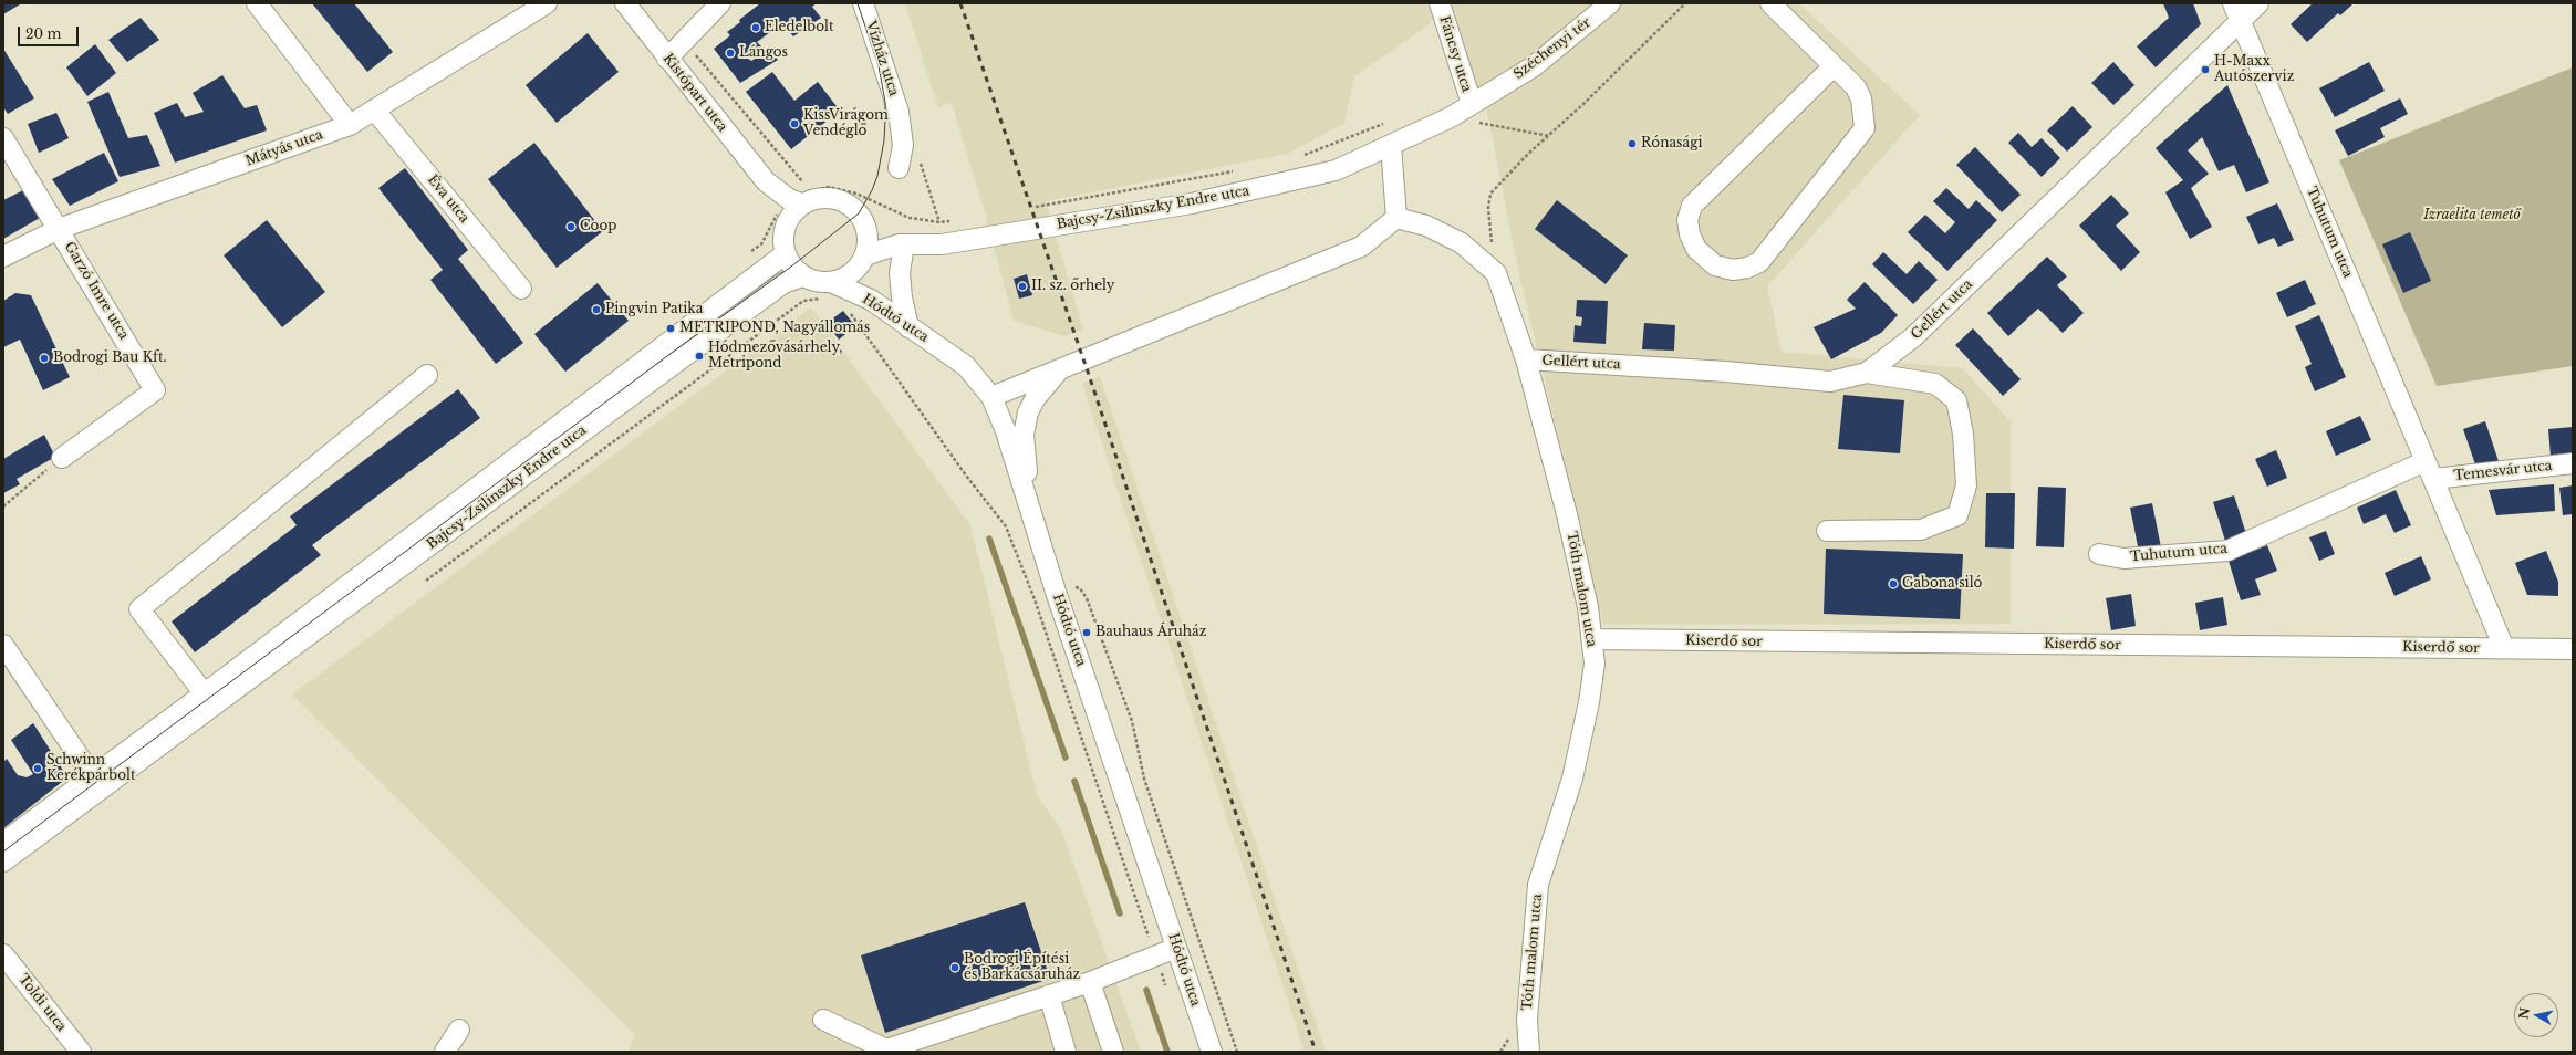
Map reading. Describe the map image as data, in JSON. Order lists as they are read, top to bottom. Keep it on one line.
{"streets":{"street":["Széchenyi tér","Fáncsy utca","Vízház utca","Kistópart utca","Mátyás utca","Éva utca","Bajcsy-Zsilinszky Endre utca","Tuhutum utca","Garzó Imre utca","Gellért utca","Hódtó utca","Temesvár utca","Tóth malom utca","Kiserdő sor","Toldi utca"]},"crossings":[["Széchenyi tér","Fáncsy utca"],["Széchenyi tér","Bajcsy-Zsilinszky Endre utca"],["Fáncsy utca","Bajcsy-Zsilinszky Endre utca"],["Kistópart utca","Bajcsy-Zsilinszky Endre utca"],["Kistópart utca","Hódtó utca"],["Mátyás utca","Éva utca"],["Mátyás utca","Garzó Imre utca"],["Bajcsy-Zsilinszky Endre utca","Hódtó utca"],["Tuhutum utca","Gellért utca"],["Tuhutum utca","Temesvár utca"],["Tuhutum utca","Kiserdő sor"],["Gellért utca","Tóth malom utca"],["Tóth malom utca","Kiserdő sor"]],"parks":["Izraelita temető"],"places":["Eledelbolt","Lángos","H-Maxx Autószerviz","KissVirágom Vendéglő","Rónasági","Coop","II. sz. őrhely","Pingvin Patika","METRIPOND, Nagyállomás","Hódmezővásárhely, Metripond","Bodrogi Bau Kft.","Gabona siló","Bauhaus Áruház","Schwinn Kerékpárbolt","Bodrogi Építési és Barkácsáruház"],"scale_bar":"20 m","north":"left"}
